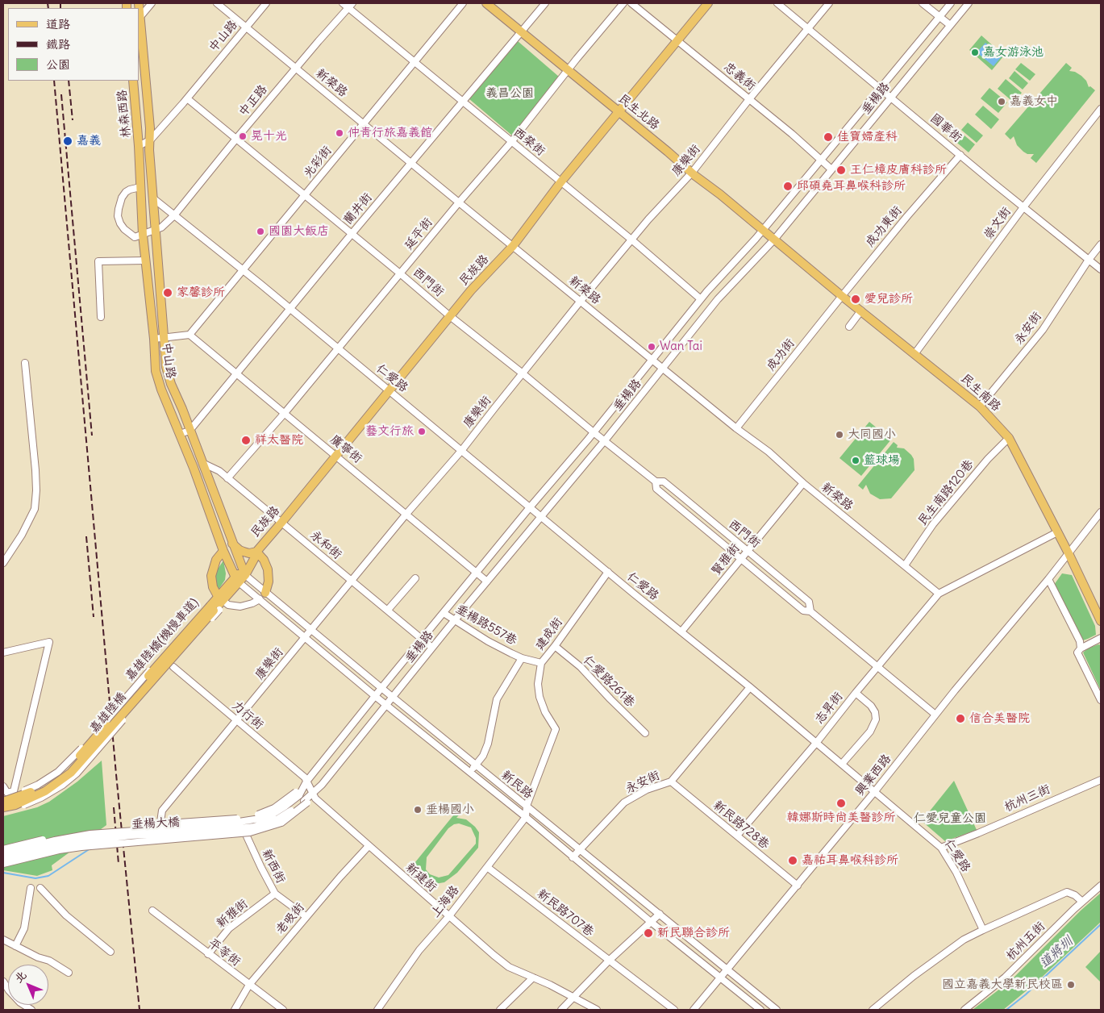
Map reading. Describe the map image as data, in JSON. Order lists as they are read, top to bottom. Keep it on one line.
{"streets":{"main road":["中山路","民生北路","林森西路","民族路","民生南路","嘉雄陸橋"],"street":["忠義街","新榮路","垂楊路","中正路","國華街","西榮街","康樂街","光彩街","蘭井街","崇文街","成功東街","延平街","西門街","永安街","成功街","仁愛路","廣寧街","民生南路120巷","永和街","賢雅街","垂楊路557巷","建成街","嘉雄陸橋(機慢車道)","仁愛路261巷","志昇街","力行街","興業西路","新民路","杭州三街","垂楊大橋","新民路728巷","新西街","新建街","上海路","新民路707巷","新雅街","老吸街","杭州五街","平等街"]},"crossings":[["中山路","新榮路"],["中山路","中正路"],["中山路","林森西路"],["中山路","蘭井街"],["中山路","民族路"],["中山路","西門街"],["中山路","仁愛路"],["中山路","永和街"],["中山路","新民路"],["忠義街","垂楊路"],["忠義街","康樂街"],["忠義街","民族路"],["新榮路","垂楊路"],["新榮路","中正路"],["新榮路","康樂街"],["新榮路","光彩街"],["新榮路","蘭井街"],["新榮路","延平街"],["新榮路","民族路"],["新榮路","成功街"],["新榮路","民生南路120巷"],["新榮路","賢雅街"],["新榮路","志昇街"],["垂楊路","民生北路"],["垂楊路","國華街"],["垂楊路","西榮街"],["垂楊路","西門街"],["垂楊路","仁愛路"],["垂楊路","民生南路"],["垂楊路","廣寧街"],["垂楊路","永和街"],["垂楊路","垂楊路557巷"],["垂楊路","力行街"],["垂楊路","新民路"],["垂楊路","垂楊大橋"],["垂楊路","新建街"],["中正路","西榮街"],["中正路","西門街"],["中正路","仁愛路"],["民生北路","康樂街"],["民生北路","蘭井街"],["民生北路","延平街"],["民生北路","民族路"],["民生北路","民生南路"],["國華街","康樂街"],["國華街","崇文街"],["國華街","成功東街"],["國華街","永安街"],["西榮街","康樂街"],["西榮街","光彩街"],["西榮街","蘭井街"],["西榮街","延平街"],["西榮街","民族路"],["康樂街","西門街"],["康樂街","仁愛路"],["康樂街","廣寧街"],["康樂街","永和街"],["康樂街","力行街"],["康樂街","新民路"],["光彩街","西門街"],["光彩街","仁愛路"],["光彩街","廣寧街"],["蘭井街","西門街"],["蘭井街","仁愛路"],["蘭井街","廣寧街"],["崇文街","民生南路"],["成功東街","成功街"],["成功東街","民生南路"],["延平街","西門街"],["延平街","仁愛路"],["延平街","廣寧街"],["延平街","永和街"],["民族路","西門街"],["民族路","仁愛路"],["民族路","廣寧街"],["民族路","永和街"],["民族路","嘉雄陸橋(機慢車道)"],["民族路","嘉雄陸橋"],["民族路","新民路"],["西門街","賢雅街"],["西門街","志昇街"],["西門街","興業西路"],["永安街","仁愛路"],["永安街","民生南路"],["永安街","新民路"],["永安街","新民路728巷"],["成功街","民生南路"],["仁愛路","賢雅街"],["仁愛路","建成街"],["仁愛路","志昇街"],["仁愛路","興業西路"],["仁愛路","杭州三街"],["仁愛路","杭州五街"],["民生南路","民生南路120巷"],["民生南路","興業西路"],["垂楊路557巷","建成街"],["建成街","仁愛路261巷"],["建成街","新民路"],["嘉雄陸橋(機慢車道)","嘉雄陸橋"],["志昇街","新民路728巷"],["力行街","新建街"],["興業西路","新民路"],["興業西路","新民路728巷"],["新民路","上海路"],["新西街","新雅街"],["新西街","老吸街"],["新建街","上海路"],["新建街","老吸街"],["上海路","新民路707巷"],["新雅街","平等街"],["老吸街","平等街"]],"water":["道將圳"],"parks":["義昌公園","仁愛兒童公園"],"places":["嘉女游泳池","嘉義女中","仲青行旅嘉義館","晃十光","佳寶婦產科","嘉義","王仁樟皮膚科診所","邱碩堯耳鼻喉科診所","國園大飯店","家馨診所","愛兒診所","Wan Tai","藝文行旅","大同國小","祥太醫院","籃球場","信合美醫院","韓娜斯時尚美醫診所","垂楊國小","嘉祐耳鼻喉科診所","新民聯合診所","國立嘉義大學新民校區"],"legend":["道路","鐵路","公園"],"north":"top left"}
